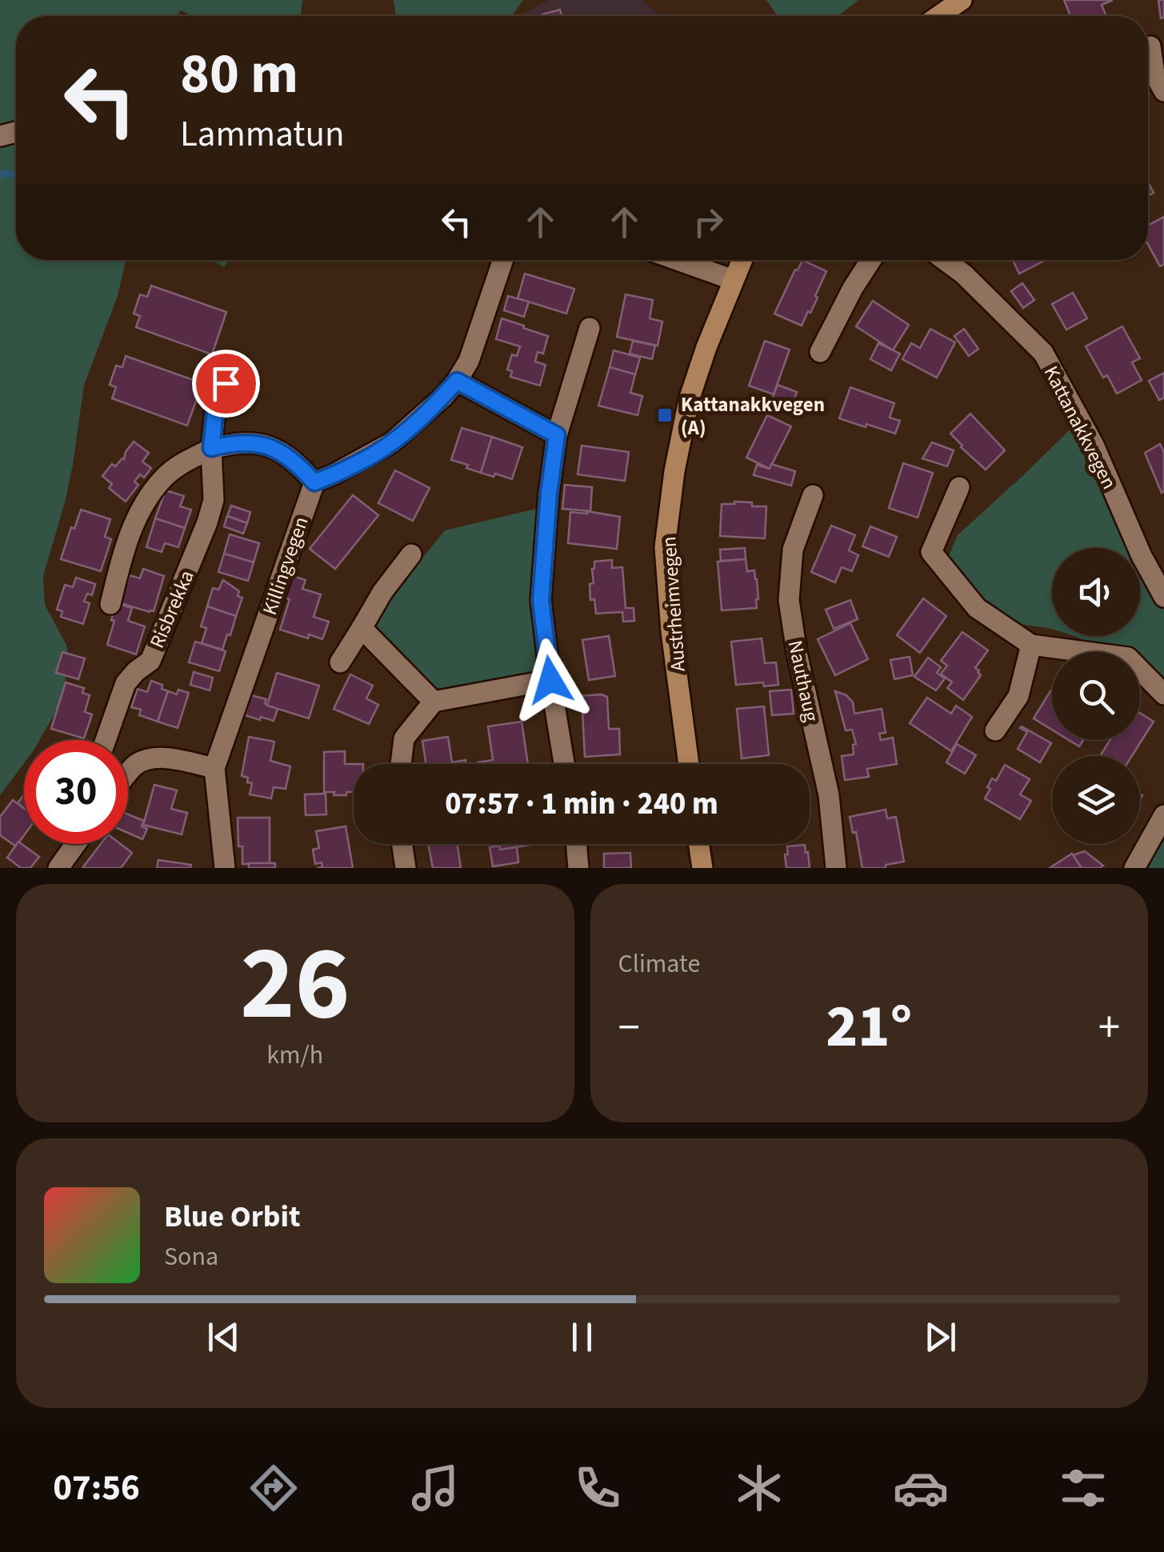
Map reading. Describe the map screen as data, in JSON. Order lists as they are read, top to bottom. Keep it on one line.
{"streets":{"main road":["Austrheimvegen"],"street":["Kattanakkvegen","Killingvegen","Risbrekka","Nauthaug"]},"places":{"transit":["Kattanakkvegen (A)"]},"page":{"turn":["80 m","Lammatun"],"limit":"30","trip":"07:57 · 1 min · 240 m","tile":[["26","km/h"],"Climate"],"heat":["−","21°","+"],"song":["Blue Orbit","Sona"],"tabs":"07:56"}}
